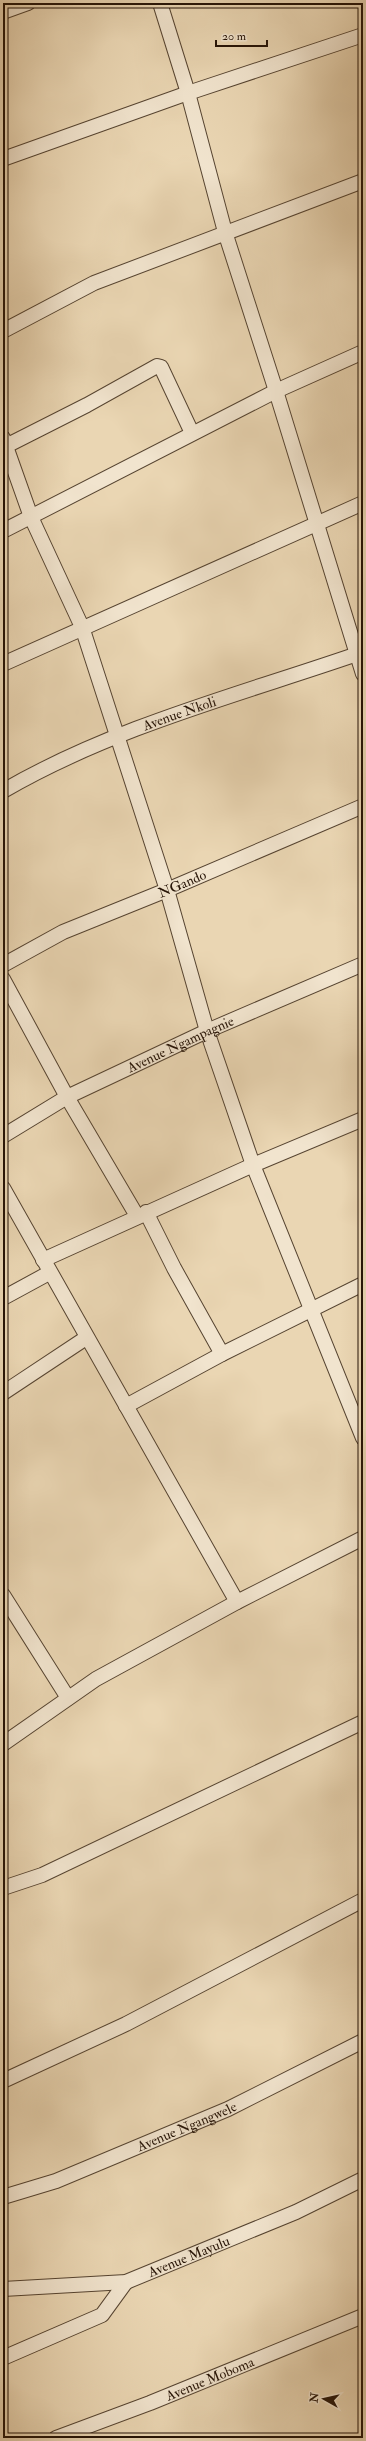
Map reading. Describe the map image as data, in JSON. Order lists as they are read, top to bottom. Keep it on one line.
{"streets":{"street":["Avenue Nkoli","NGando","Avenue Ngampagnie","Avenue Ngangwele","Avenue Mayulu","Avenue Moboma"]},"scale_bar":"20 m","north":"left"}
